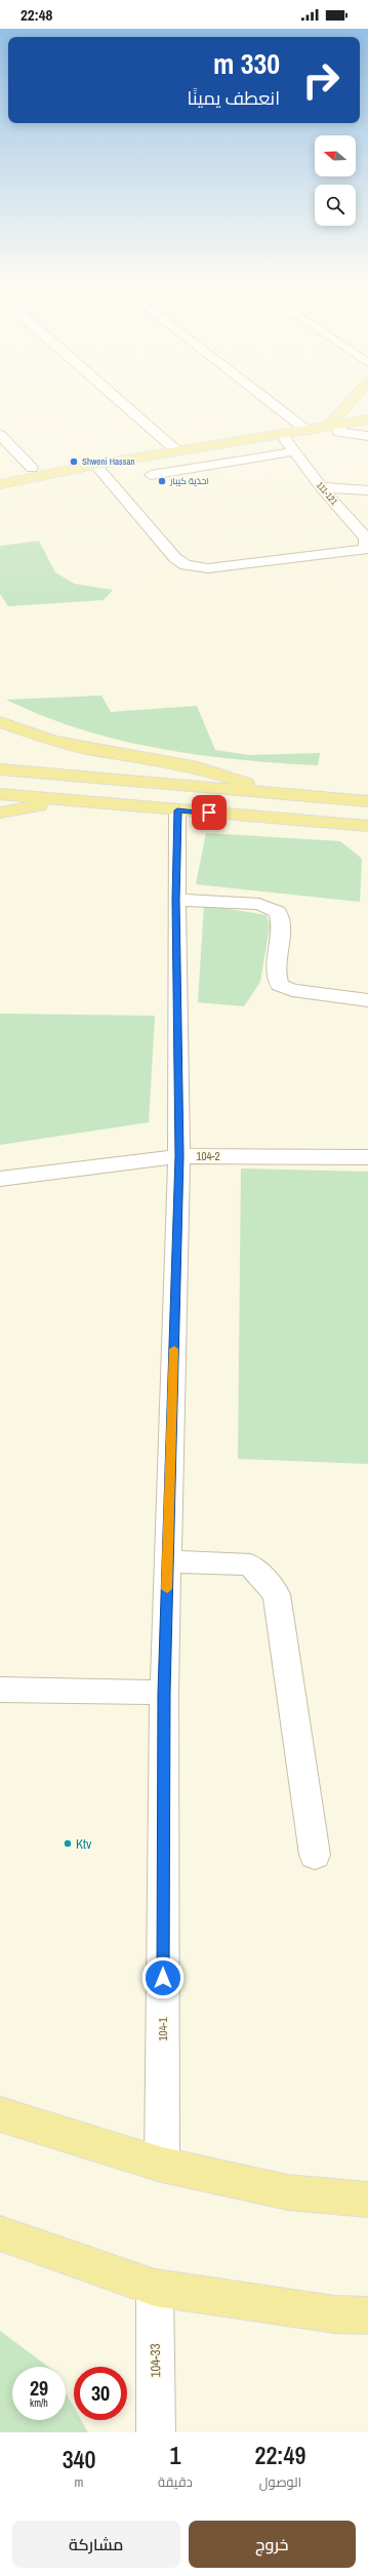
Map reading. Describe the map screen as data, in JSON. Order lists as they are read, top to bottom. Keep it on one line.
{"streets":{"street":["111-121","104-2","104-1","104-33"]},"crossings":[["104-2","104-1"]],"places":["Shweni Hassan","احذية كيبار","Ktv"],"north":"left","page":{"status":"22:48","turn":["330 m","انعطف يمينًا"],"speed":"29 km/h","limit":"30","eta":["22:49","الوصول","1","دقيقة","340","m"],"buttons":["خروج","مشاركة"]}}
